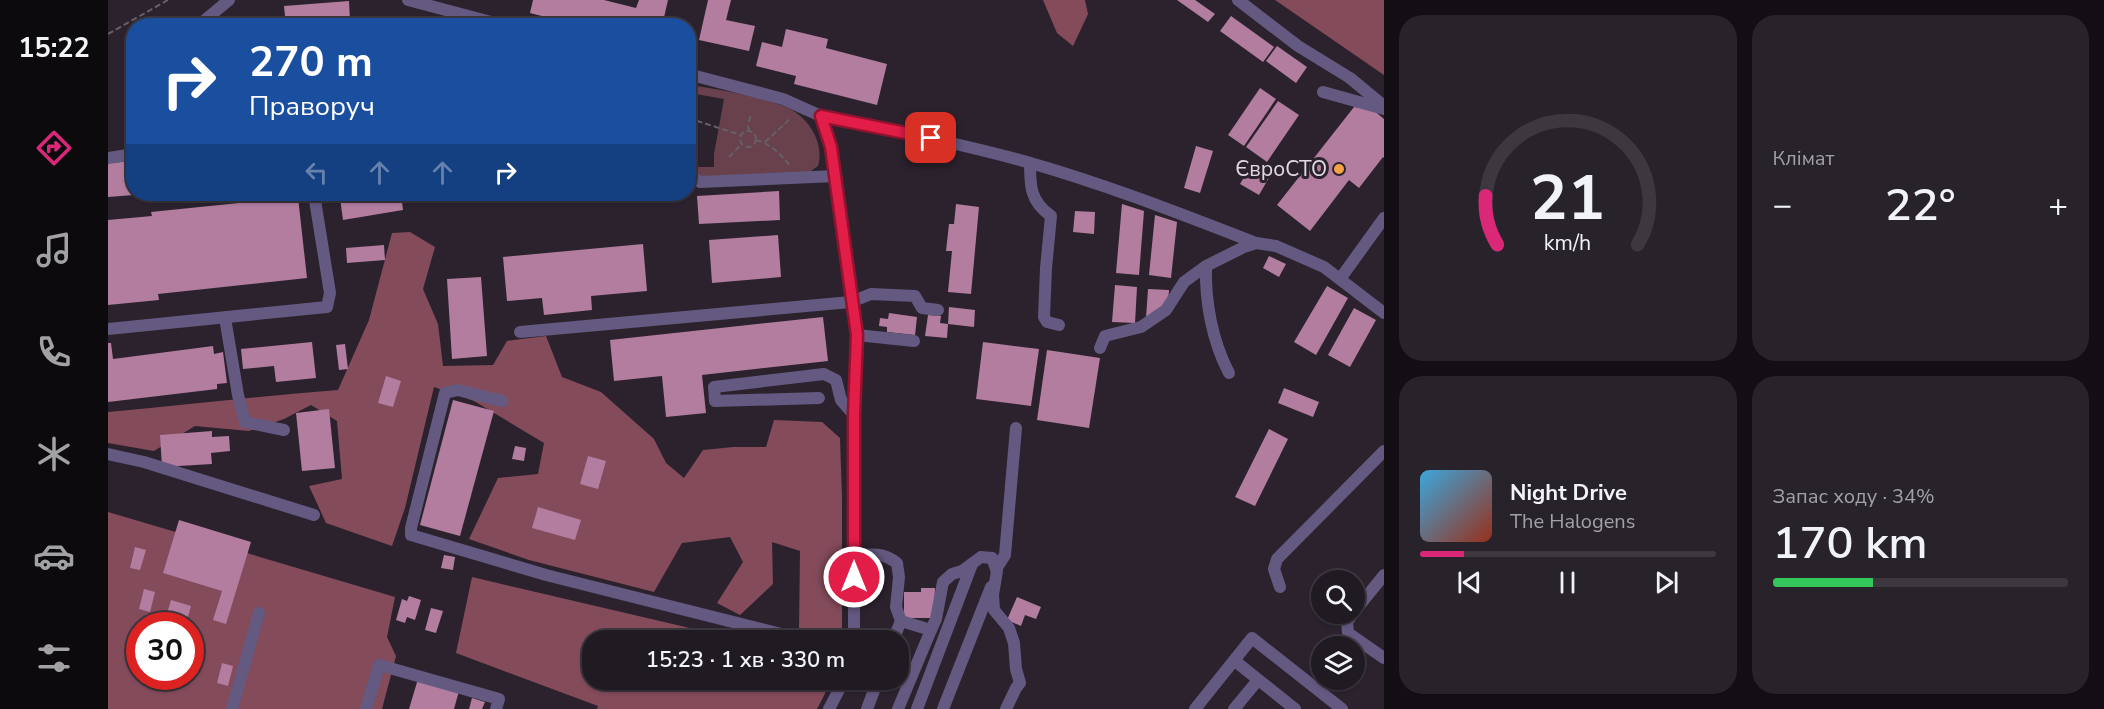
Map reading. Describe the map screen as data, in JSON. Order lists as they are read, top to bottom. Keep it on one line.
{"places":["ЄвроСТО"],"page":{"tabs":"15:22","tile":["Клімат",["Запас ходу · 34%","170 km"]],"turn":["270 m","Праворуч"],"heat":["−","22°","+"],"song":["Night Drive","The Halogens"],"limit":"30","trip":"15:23 · 1 хв · 330 m","gauge":["21","km/h"]}}
